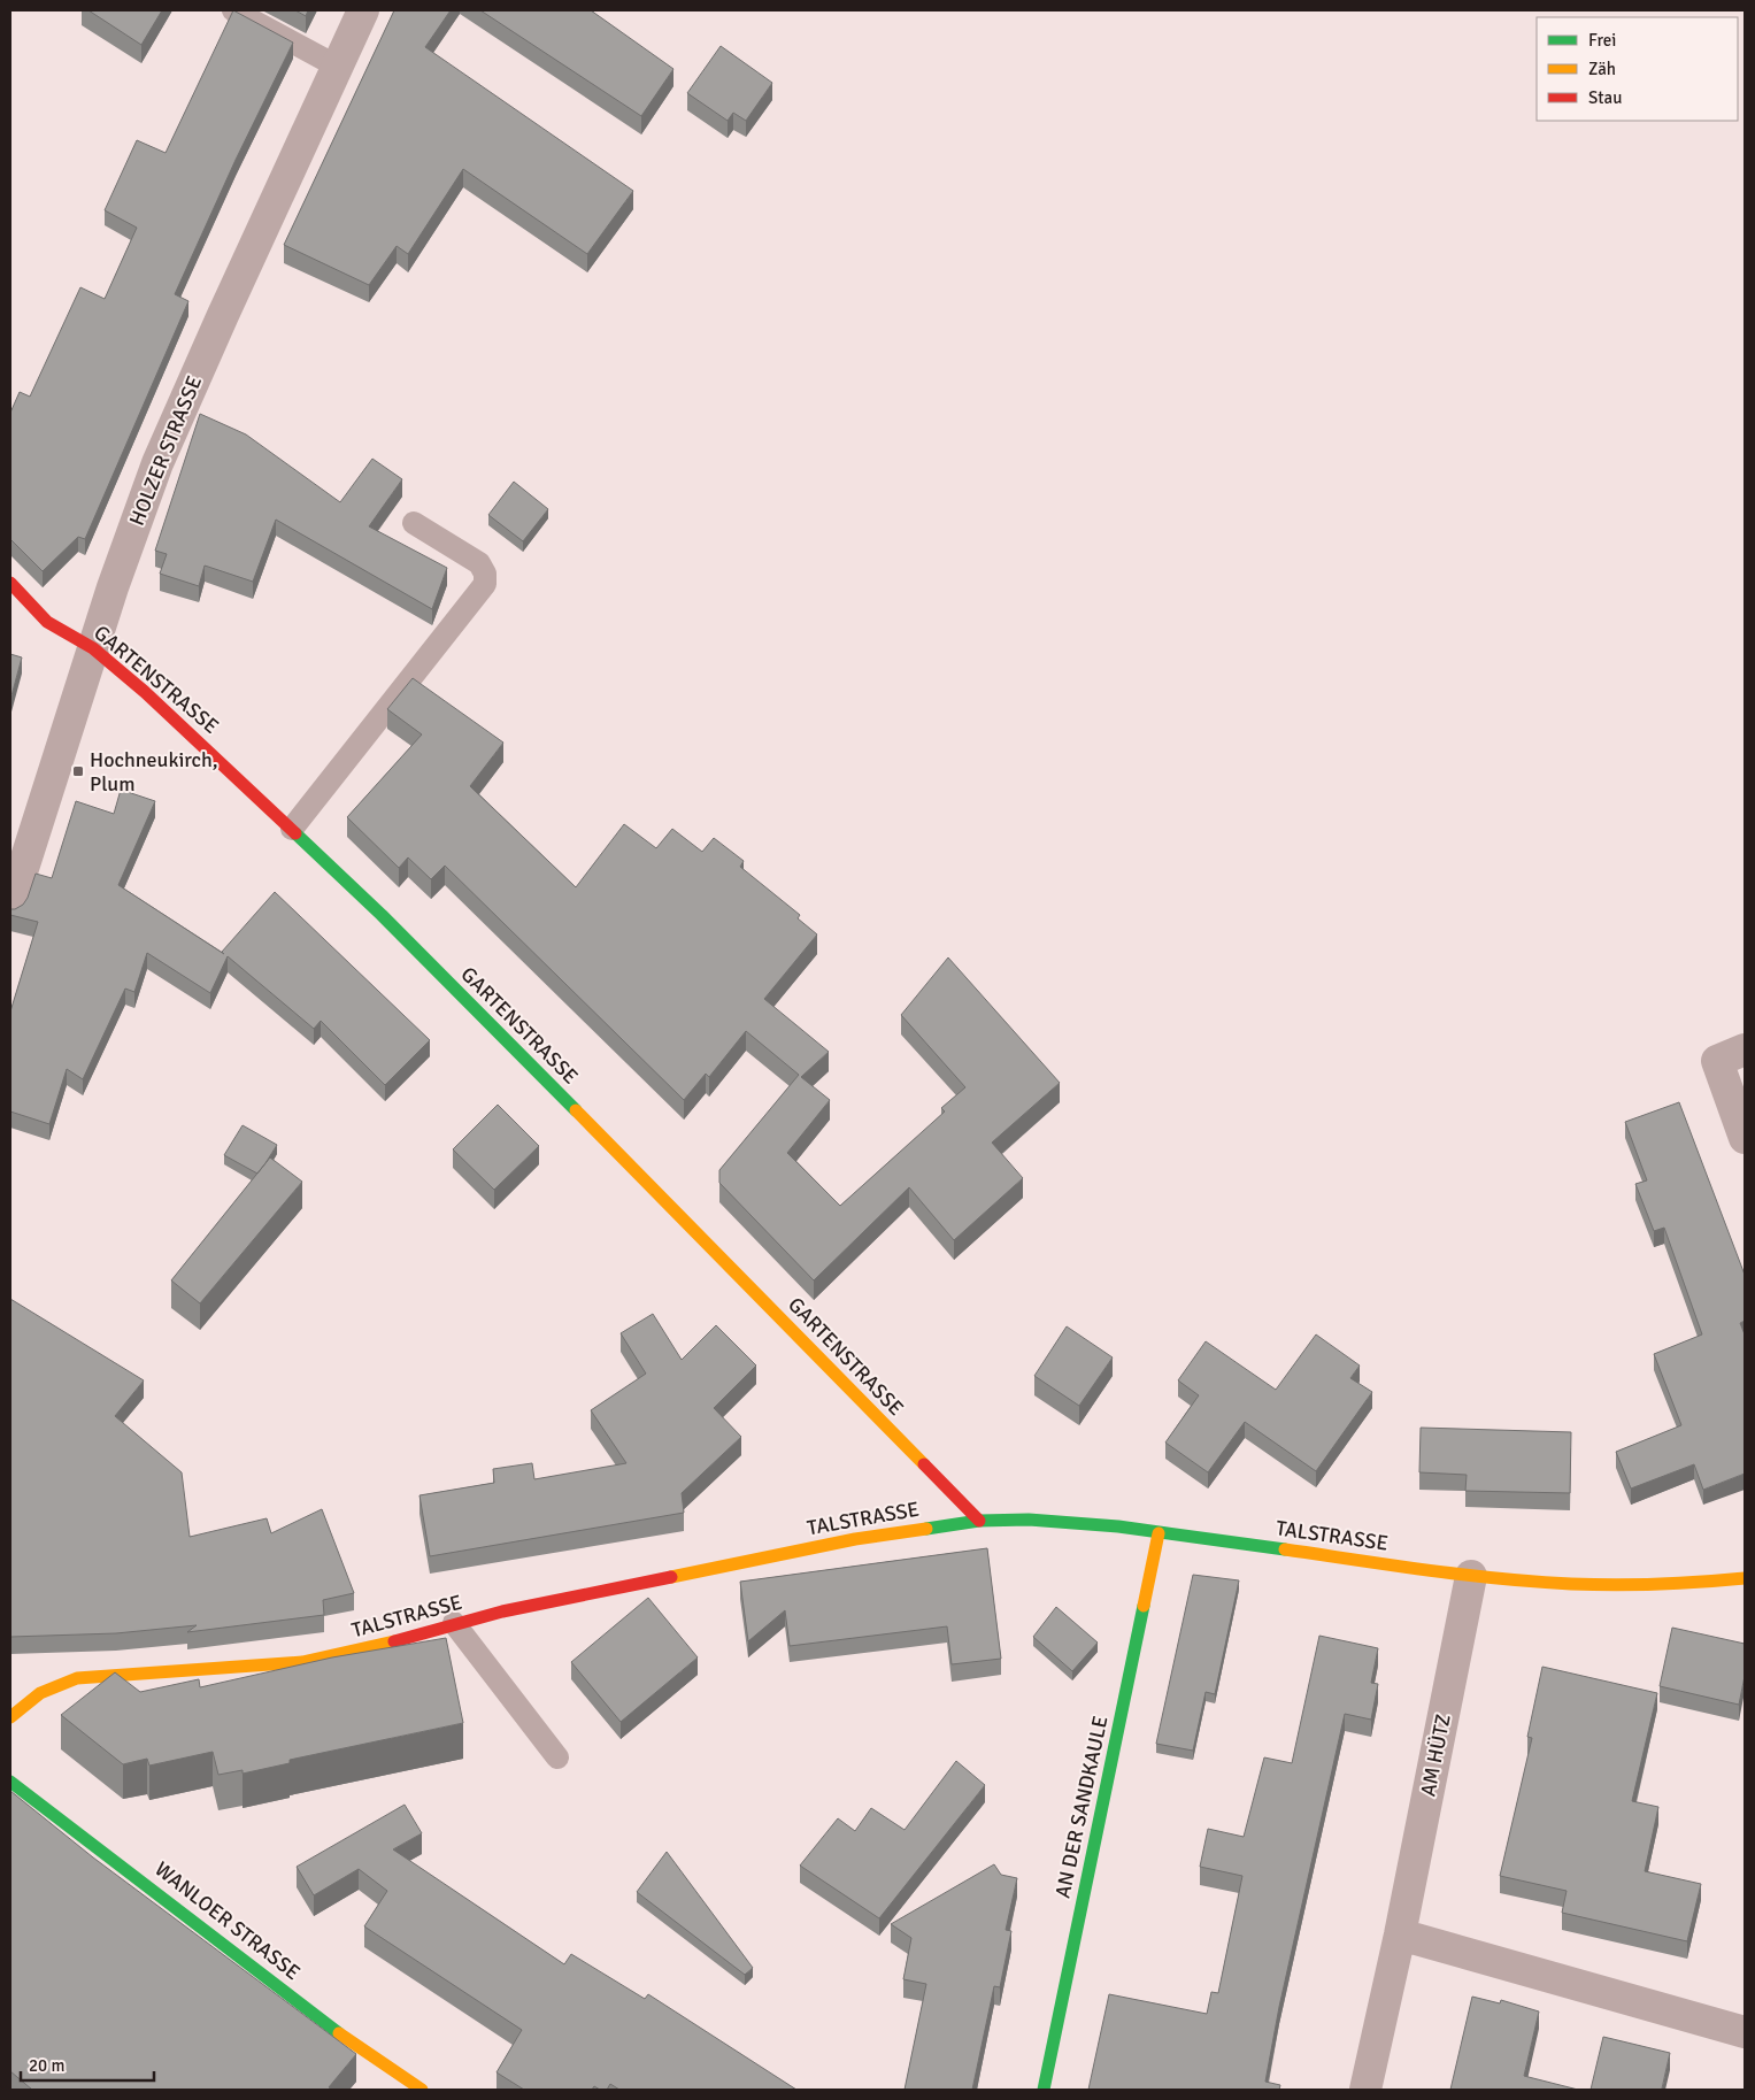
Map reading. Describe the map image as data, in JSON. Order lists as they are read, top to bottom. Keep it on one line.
{"streets":{"street":["HOLZER STRASSE","GARTENSTRASSE","TALSTRASSE","AM HÜTZ","AN DER SANDKAULE","WANLOER STRASSE"]},"crossings":[["HOLZER STRASSE","GARTENSTRASSE"],["GARTENSTRASSE","TALSTRASSE"],["TALSTRASSE","AM HÜTZ"],["TALSTRASSE","AN DER SANDKAULE"]],"places":{"transit":["Hochneukirch, Plum"]},"legend":["Frei","Zäh","Stau"],"scale_bar":"20 m"}
